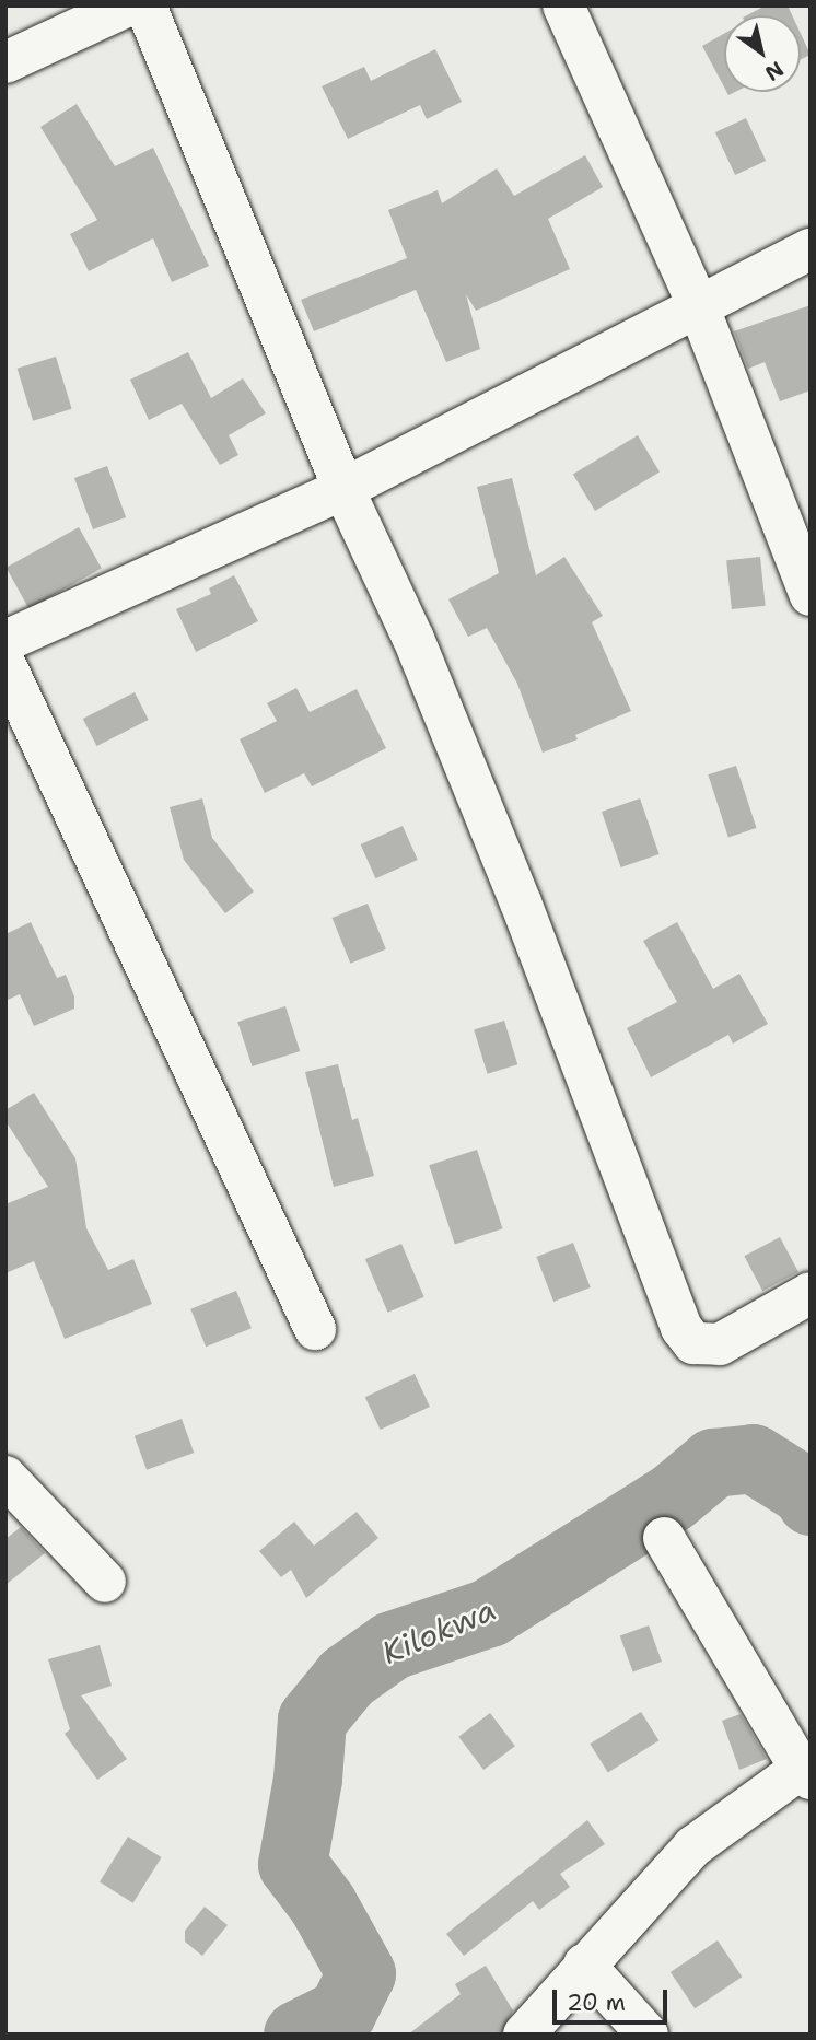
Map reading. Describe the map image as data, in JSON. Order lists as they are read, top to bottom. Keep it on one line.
{"water":["Kilokwa"],"scale_bar":"20 m","north":"bottom right"}
